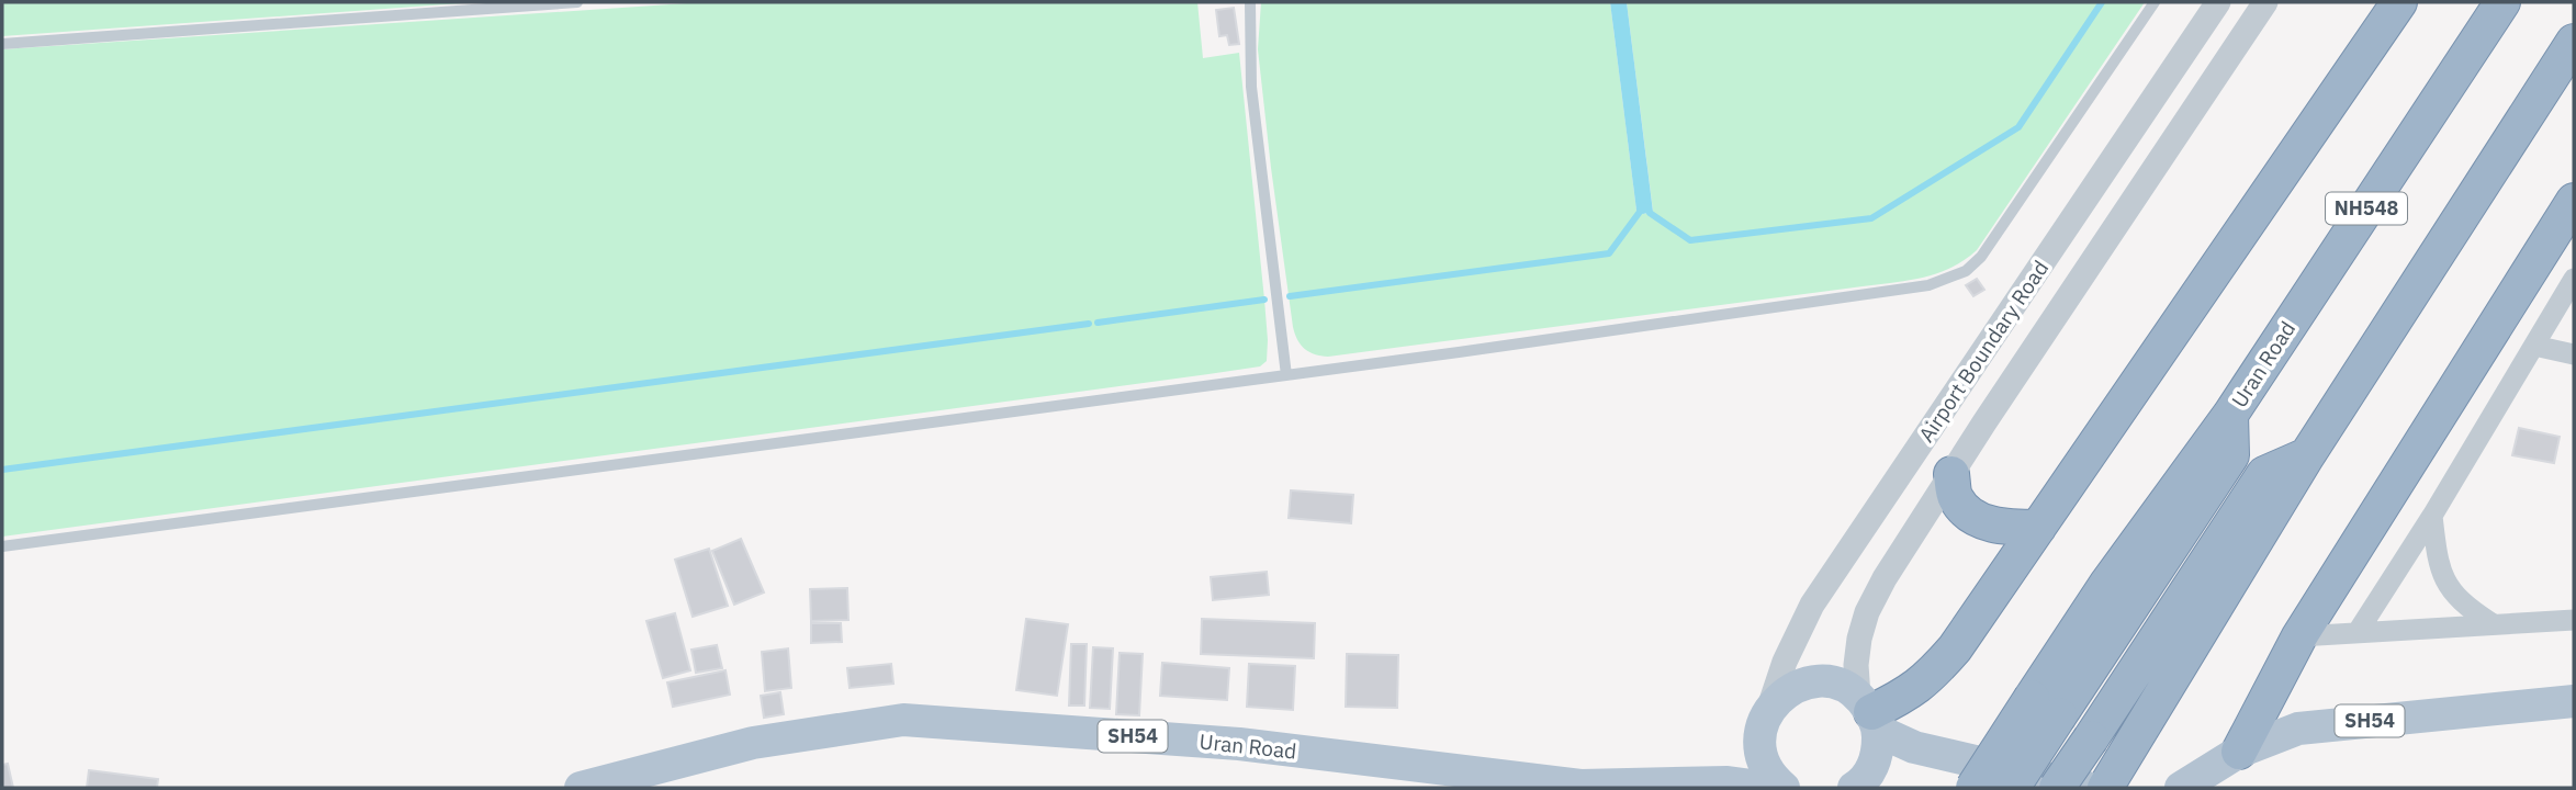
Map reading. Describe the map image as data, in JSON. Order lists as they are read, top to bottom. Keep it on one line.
{"streets":{"highway":["NH548","Uran Road"],"main road":["SH54"],"street":["Airport Boundary Road"]},"crossings":[["NH548","Uran Road"],["Airport Boundary Road","Uran Road"]]}
